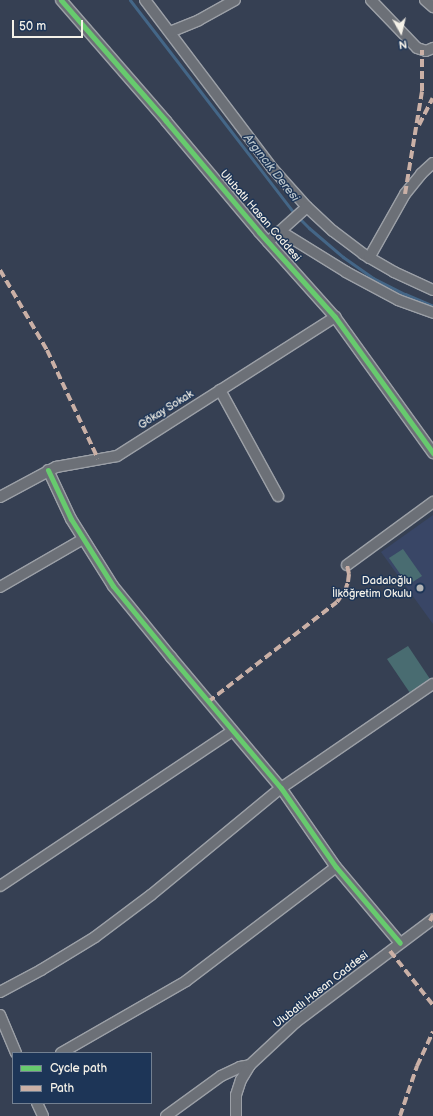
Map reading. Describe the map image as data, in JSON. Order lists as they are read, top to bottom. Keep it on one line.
{"streets":{"street":["Ulubatlı Hasan Caddesi","Gökay Sokak"]},"crossings":[["Ulubatlı Hasan Caddesi","Gökay Sokak"]],"water":["Argıncık Deresi"],"places":["Dadaloğlu İlköğretim Okulu"],"legend":["Cycle path","Path"],"scale_bar":"50 m","north":"bottom"}
